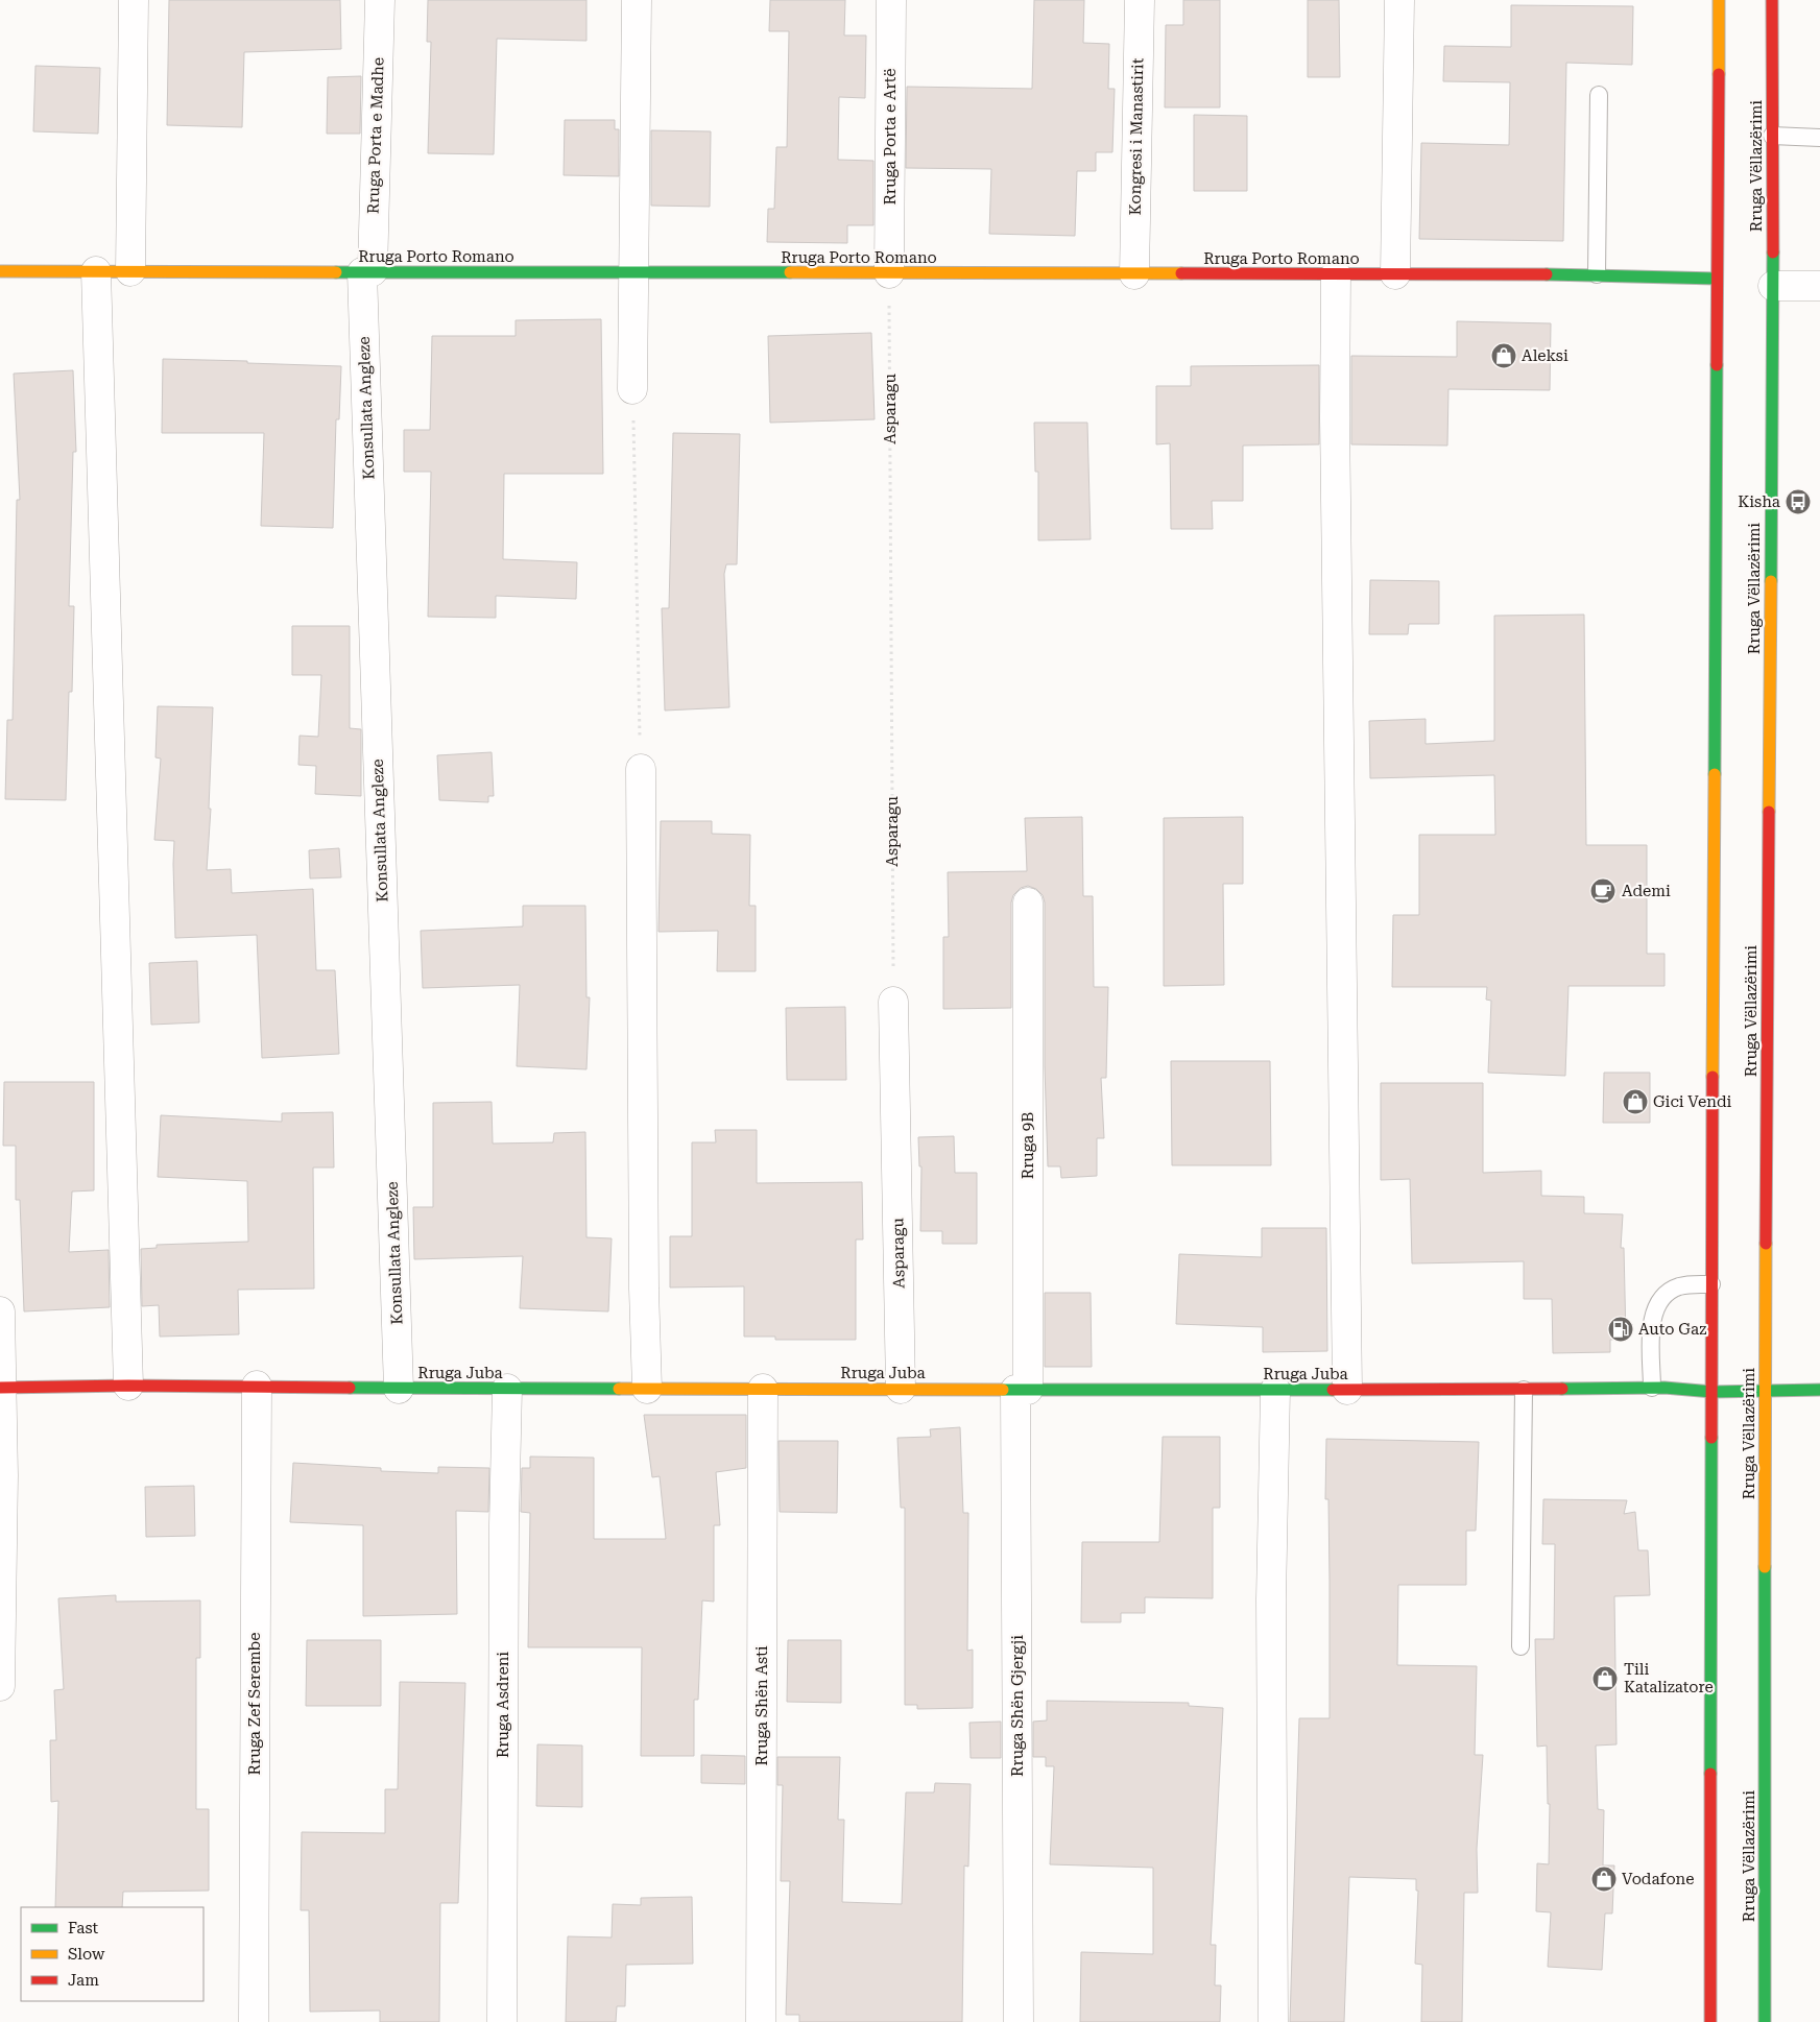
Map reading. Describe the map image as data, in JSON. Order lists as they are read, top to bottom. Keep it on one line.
{"streets":{"main road":["Rruga Vëllazërimi","Rruga Porto Romano","Rruga Juba"],"street":["Rruga Porta e Madhe","Rruga Porta e Artë","Kongresi i Manastirit","Konsullata Angleze","Asparagu","Rruga 9B","Rruga Zef Serembe","Rruga Asdreni","Rruga Shën Asti","Rruga Shën Gjergji"]},"crossings":[["Rruga Porta e Madhe","Rruga Porto Romano"],["Rruga Porta e Madhe","Konsullata Angleze"],["Rruga Porta e Artë","Rruga Porto Romano"],["Rruga Porta e Artë","Asparagu"],["Kongresi i Manastirit","Rruga Porto Romano"],["Rruga Vëllazërimi","Rruga Juba"],["Rruga Porto Romano","Konsullata Angleze"],["Rruga Porto Romano","Asparagu"],["Konsullata Angleze","Rruga Juba"],["Asparagu","Rruga Juba"],["Rruga 9B","Rruga Juba"],["Rruga 9B","Rruga Shën Gjergji"],["Rruga Juba","Rruga Zef Serembe"],["Rruga Juba","Rruga Asdreni"],["Rruga Juba","Rruga Shën Asti"],["Rruga Juba","Rruga Shën Gjergji"]],"places":{"shop":["Aleksi","Gici Vendi","Tili Katalizatore","Vodafone"],"bus stop":["Kisha"],"cafe":["Ademi"],"fuel station":["Auto Gaz"]},"legend":["Fast","Slow","Jam"]}
